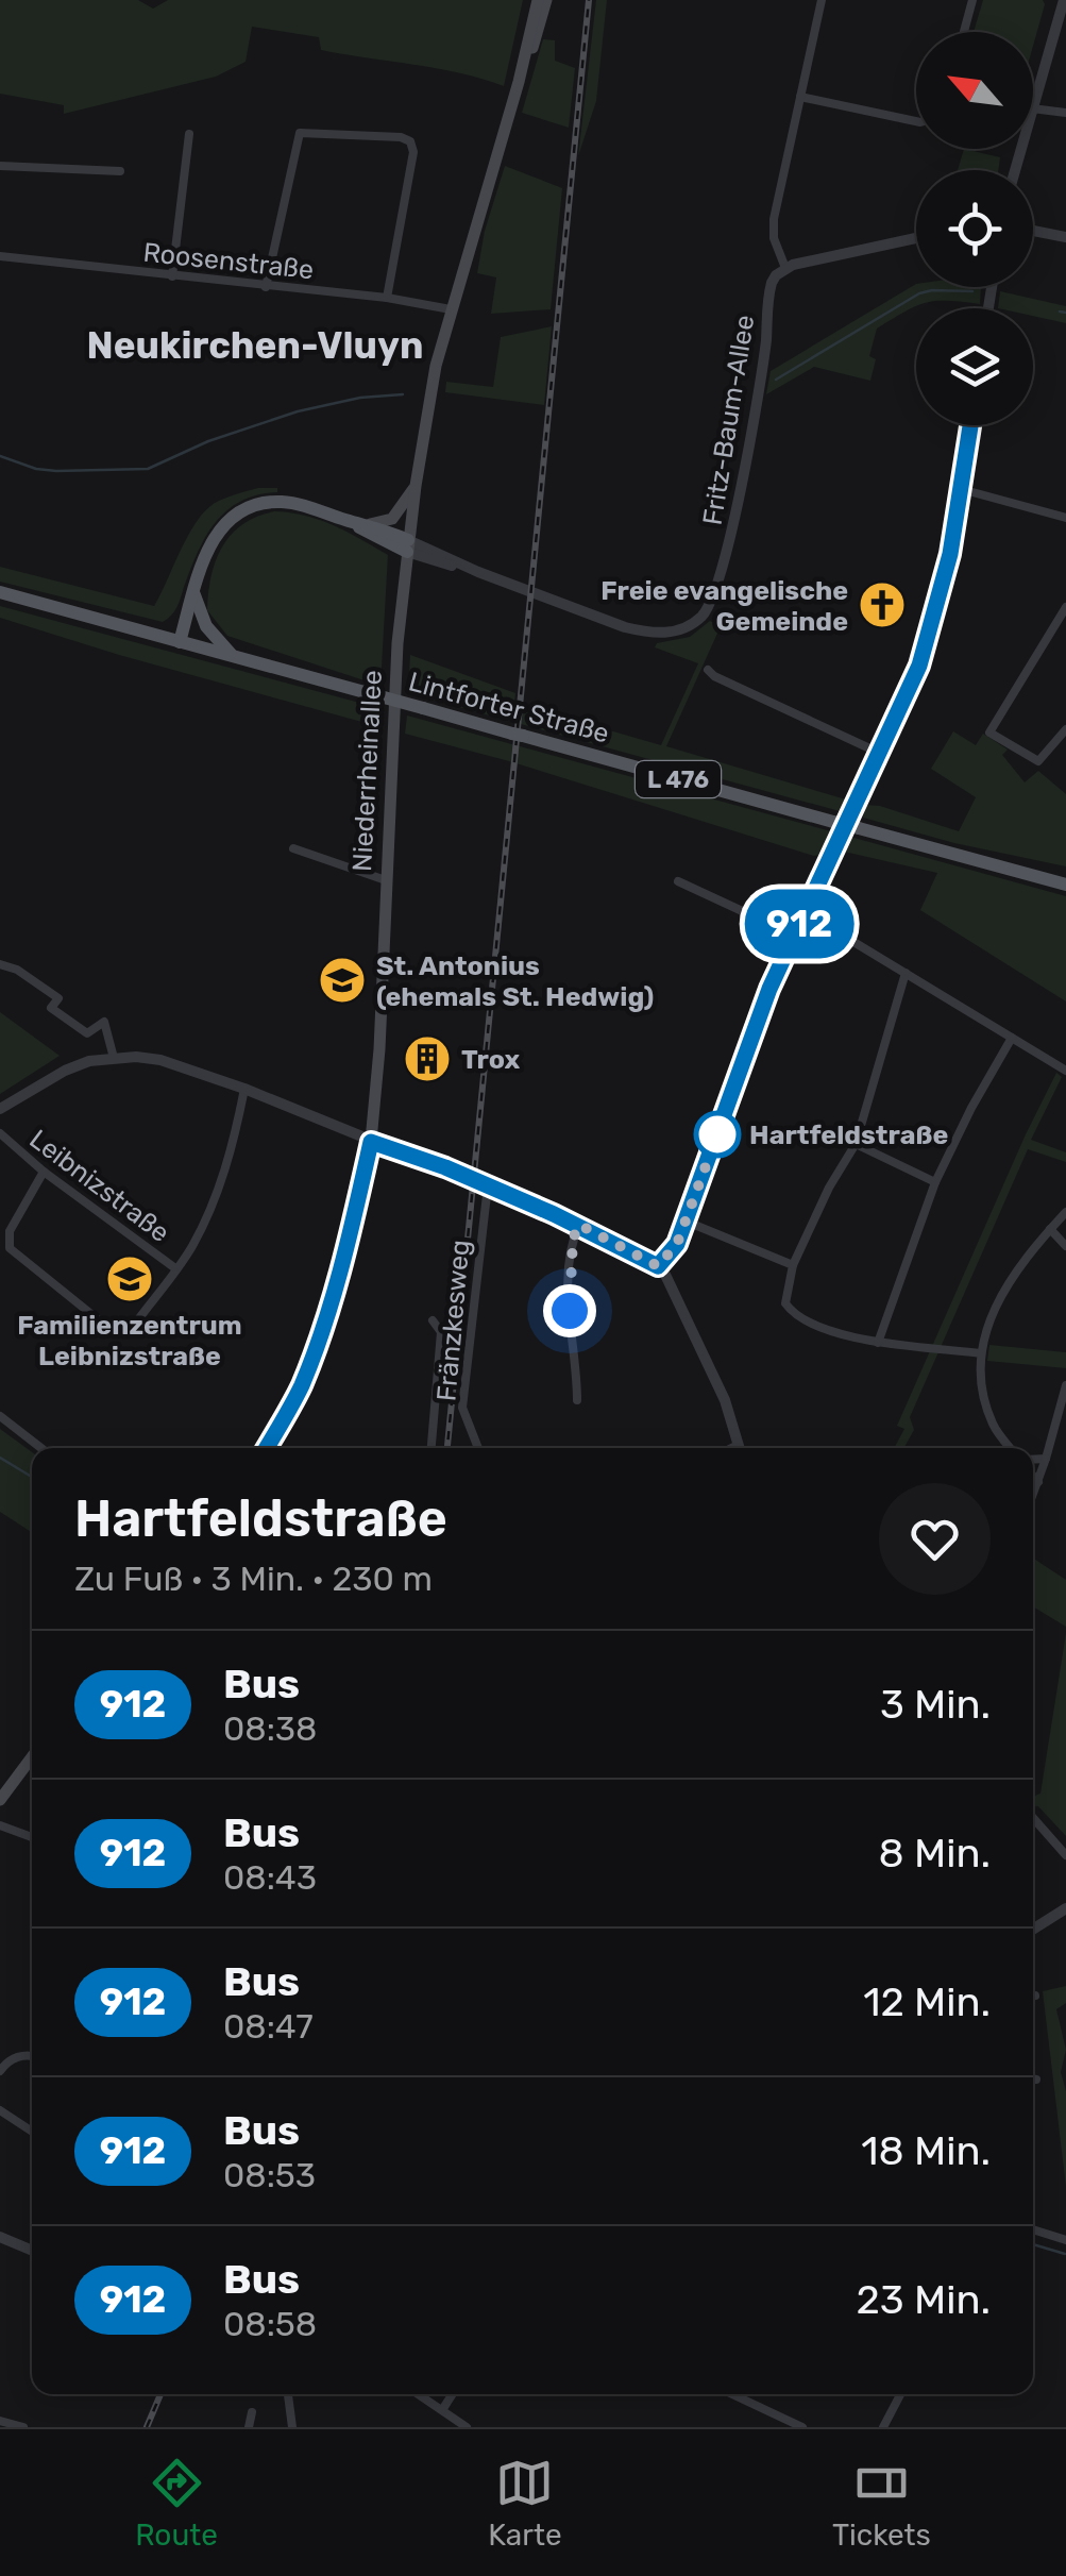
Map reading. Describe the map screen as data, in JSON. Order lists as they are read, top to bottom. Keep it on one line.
{"streets":{"main road":["Lintforter Straße","Niederrheinallee","L 476"],"street":["Roosenstraße","Fritz-Baum-Allee","Leibnizstraße","Fränzkesweg"]},"crossings":[["Roosenstraße","Niederrheinallee"],["Fritz-Baum-Allee","Niederrheinallee"]],"districts":["Neukirchen-Vluyn"],"places":{"church":["Freie evangelische Gemeinde"],"school or university":["St. Antonius (ehemals St. Hedwig)","Familienzentrum Leibnizstraße"],"building":["Trox"],"other":["Hartfeldstraße"]},"lines":["bus line 912"],"north":"top left","page":{"on_map":"912","heading":["Hartfeldstraße","Zu Fuß · 3 Min. · 230 m"],"list":[{"mark":"912","name":"Bus","note":"08:38","value":"3 Min."},{"mark":"912","name":"Bus","note":"08:43","value":"8 Min."},{"mark":"912","name":"Bus","note":"08:47","value":"12 Min."},{"mark":"912","name":"Bus","note":"08:53","value":"18 Min."},{"mark":"912","name":"Bus","note":"08:58","value":"23 Min."}],"tabs":["Route","Karte","Tickets"]}}
